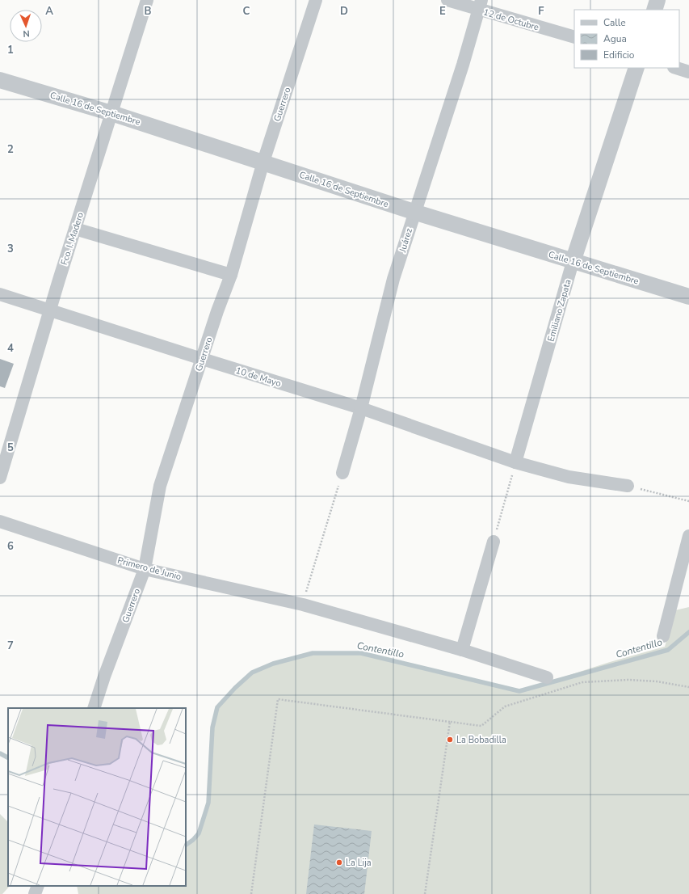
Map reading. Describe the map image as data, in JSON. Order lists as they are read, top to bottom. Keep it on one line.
{"streets":{"street":["12 de Octubre","Guerrero","Calle 16 de Septiembre","Fco. I. Madero","Juárez","Emiliano Zapata","10 de Mayo","Primero de Junio"]},"crossings":[["12 de Octubre","Juárez"],["Guerrero","Calle 16 de Septiembre"],["Guerrero","10 de Mayo"],["Guerrero","Primero de Junio"],["Calle 16 de Septiembre","Fco. I. Madero"],["Calle 16 de Septiembre","Juárez"],["Calle 16 de Septiembre","Emiliano Zapata"],["Fco. I. Madero","10 de Mayo"],["Juárez","10 de Mayo"],["Emiliano Zapata","10 de Mayo"]],"water":["Contentillo"],"places":["La Bobadilla","La Lija"],"legend":["Calle","Agua","Edificio"],"north":"bottom","grid":{"columns":["A","B","C","D","E","F"],"rows":["1","2","3","4","5","6","7"]}}
